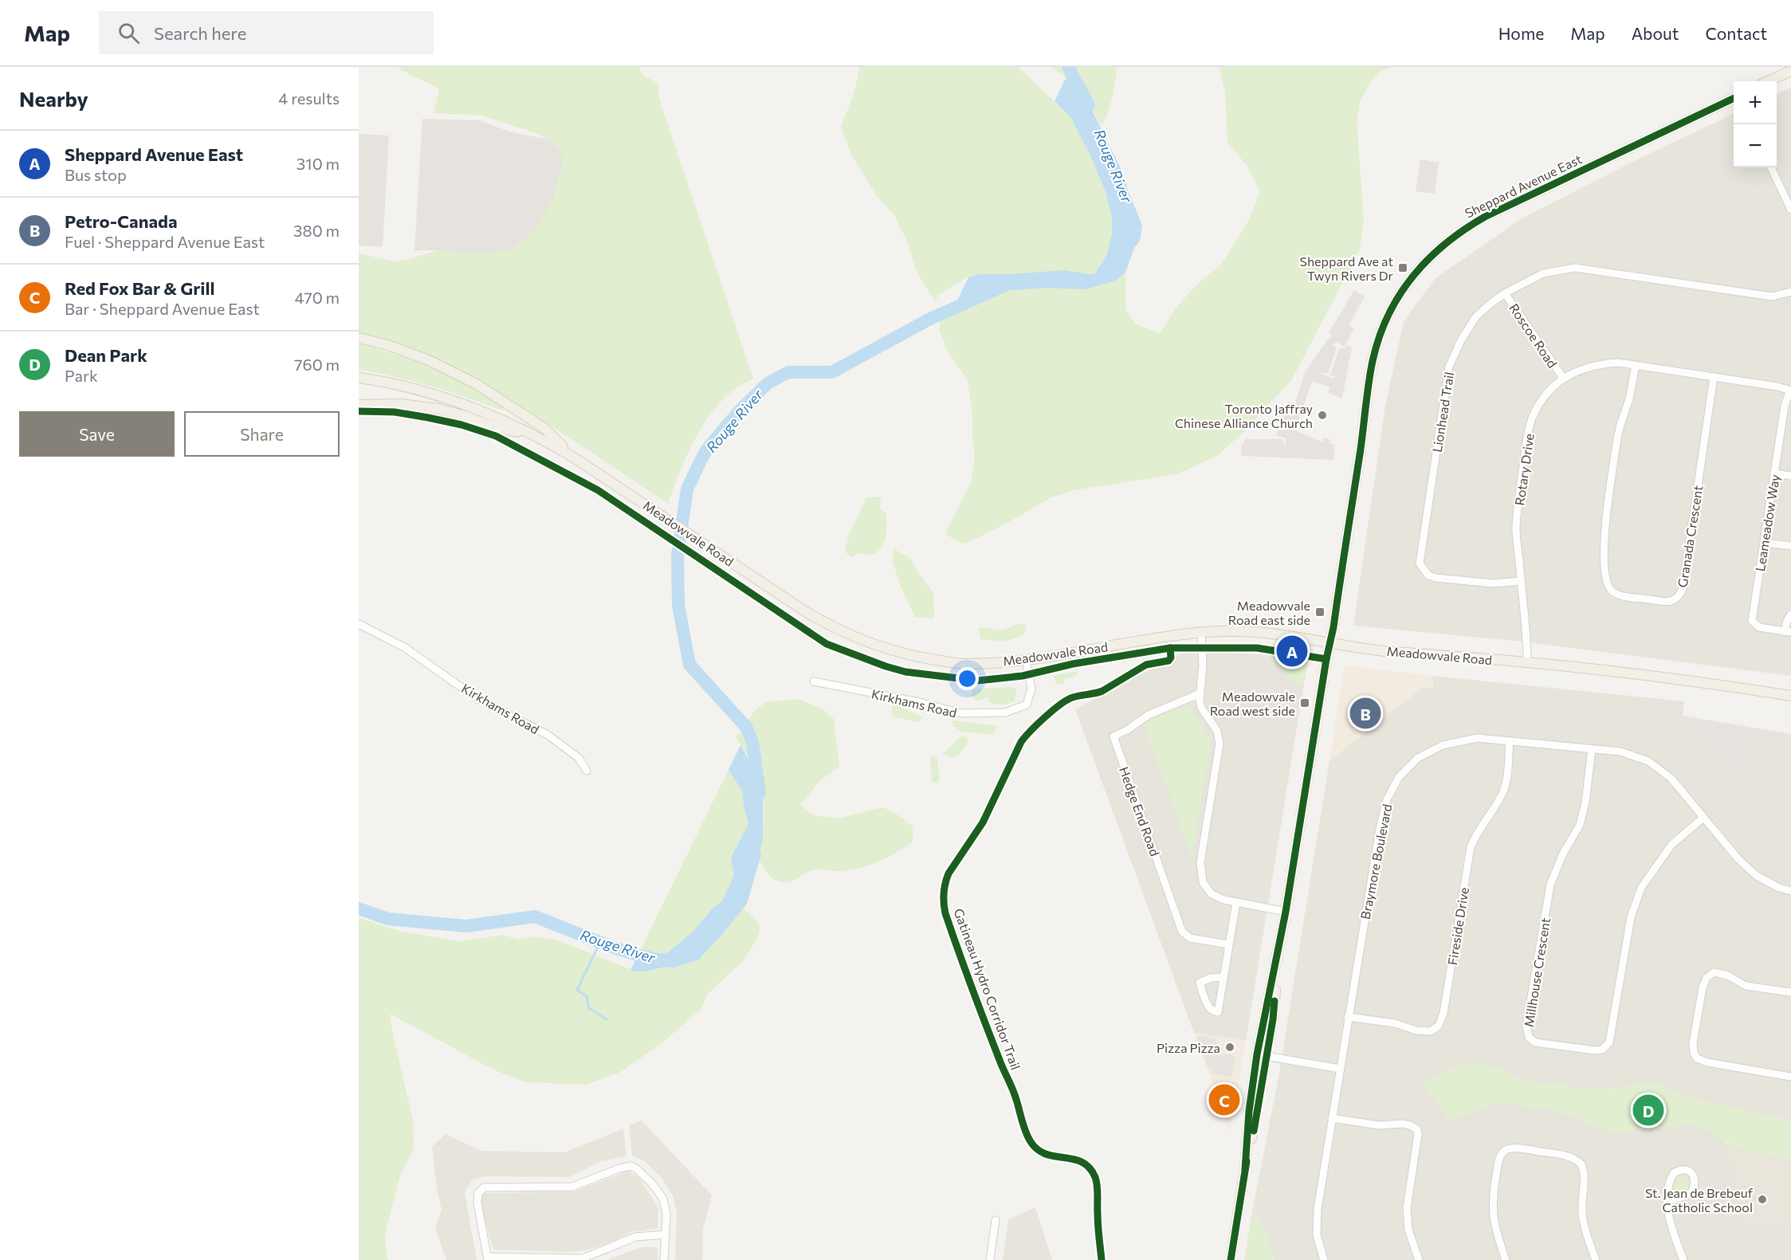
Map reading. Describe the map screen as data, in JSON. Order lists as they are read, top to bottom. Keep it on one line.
{"streets":{"main road":["Sheppard Avenue East","Meadowvale Road"],"street":["Roscoe Road","Lionhead Trail","Rotary Drive","Leameadow Way","Granada Crescent","Kirkhams Road","Hedge End Road","Braymore Boulevard","Fireside Drive","Millhouse Crescent"],"cycle path":["Gatineau Hydro Corridor Trail"]},"crossings":[["Sheppard Avenue East","Meadowvale Road"],["Roscoe Road","Lionhead Trail"],["Roscoe Road","Rotary Drive"],["Lionhead Trail","Rotary Drive"],["Rotary Drive","Leameadow Way"],["Rotary Drive","Meadowvale Road"],["Rotary Drive","Granada Crescent"],["Meadowvale Road","Kirkhams Road"],["Braymore Boulevard","Fireside Drive"],["Braymore Boulevard","Millhouse Crescent"]],"water":["Rouge River"],"places":{"transit":["Sheppard Ave at Twyn Rivers Dr","Meadowvale Road east side","Meadowvale Road west side"],"other":["Toronto Jaffray Chinese Alliance Church","Pizza Pizza","St. Jean de Brebeuf Catholic School"]},"page":{"header":"Map","search":"Search here","nav":["Home","Map","About","Contact"],"heading":["Nearby","4 results"],"map_buttons":["+","−"],"list":[{"mark":"A","name":"Sheppard Avenue East","note":"Bus stop","value":"310 m"},{"mark":"B","name":"Petro-Canada","note":"Fuel · Sheppard Avenue East","value":"380 m"},{"mark":"C","name":"Red Fox Bar & Grill","note":"Bar · Sheppard Avenue East","value":"470 m"},{"mark":"D","name":"Dean Park","note":"Park","value":"760 m"}],"buttons":["Save","Share"],"pins":["A","B","C","D"]}}
